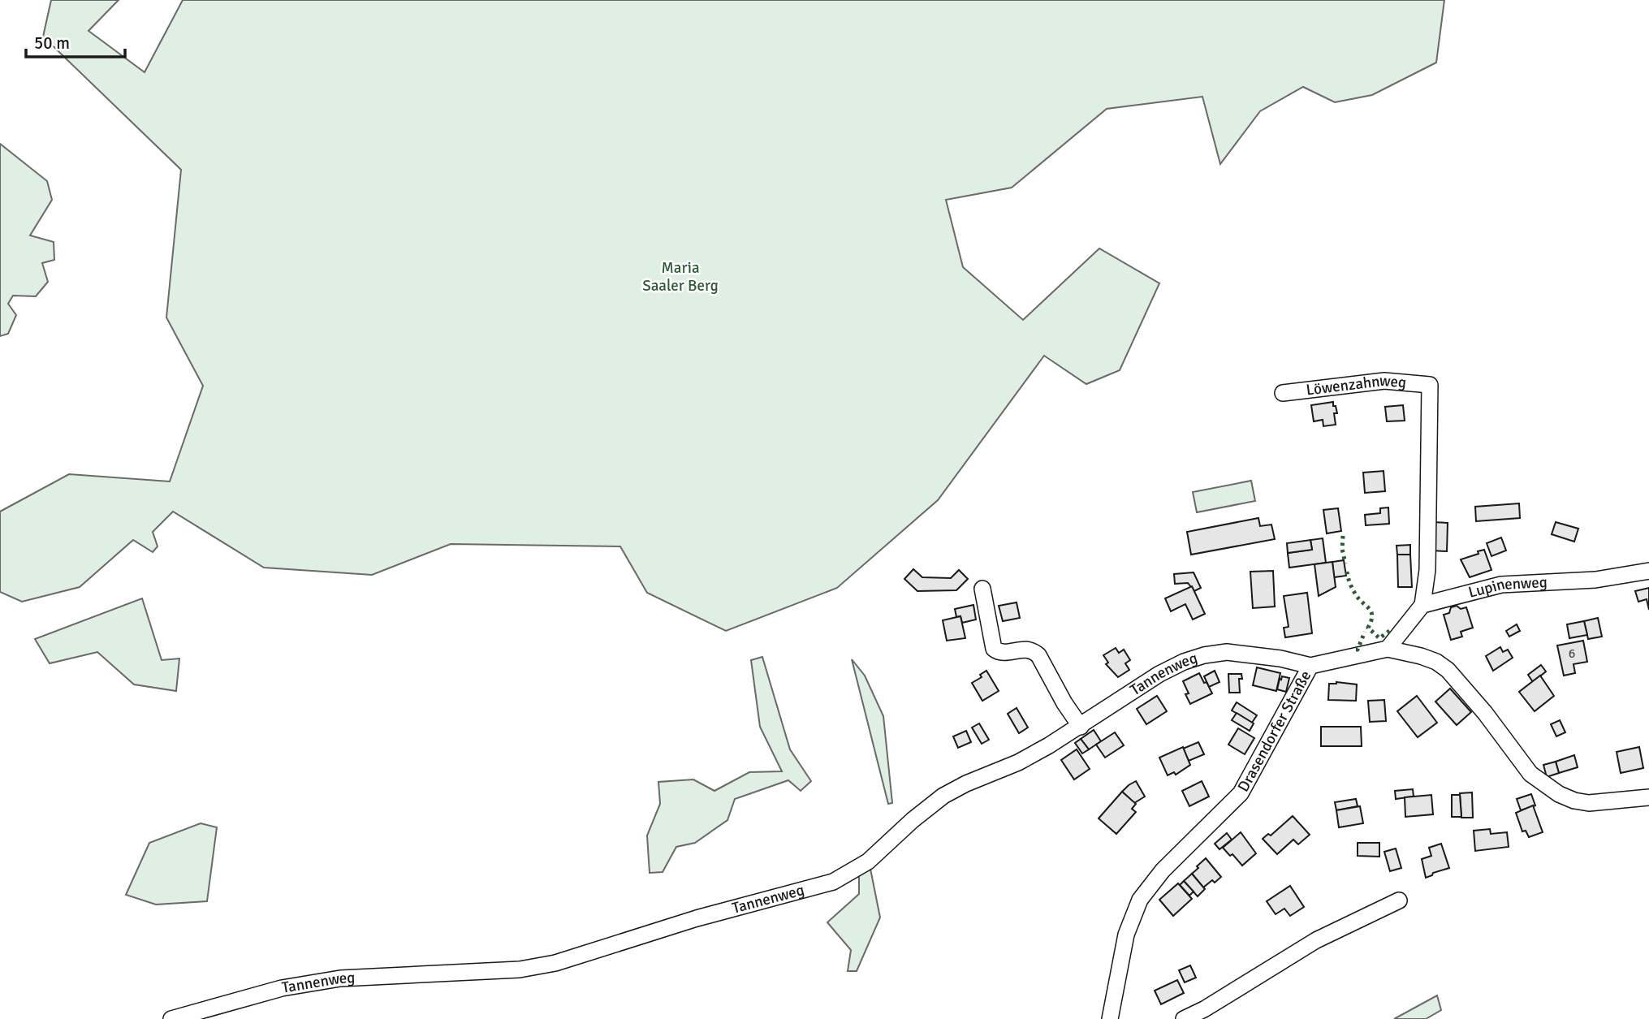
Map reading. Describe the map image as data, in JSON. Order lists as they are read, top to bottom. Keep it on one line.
{"streets":{"street":["Löwenzahnweg","Lupinenweg","Tannenweg","Drasendorfer Straße"]},"crossings":[["Löwenzahnweg","Lupinenweg"],["Tannenweg","Drasendorfer Straße"]],"parks":["Maria Saaler Berg"],"house_numbers":["6"],"scale_bar":"50 m"}
